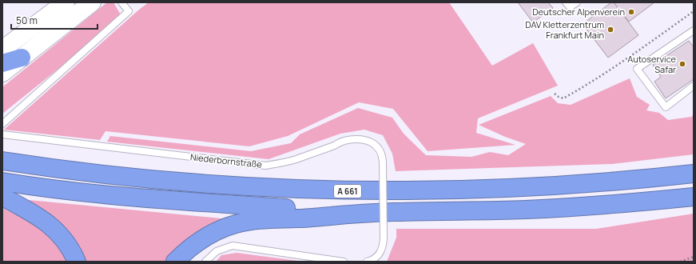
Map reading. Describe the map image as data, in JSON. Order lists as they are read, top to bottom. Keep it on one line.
{"streets":{"highway":["A 661"],"lane":["Niederbornstraße"]},"places":["Deutscher Alpenverein","DAV Kletterzentrum Frankfurt Main","Autoservice Safar"],"scale_bar":"50 m"}
